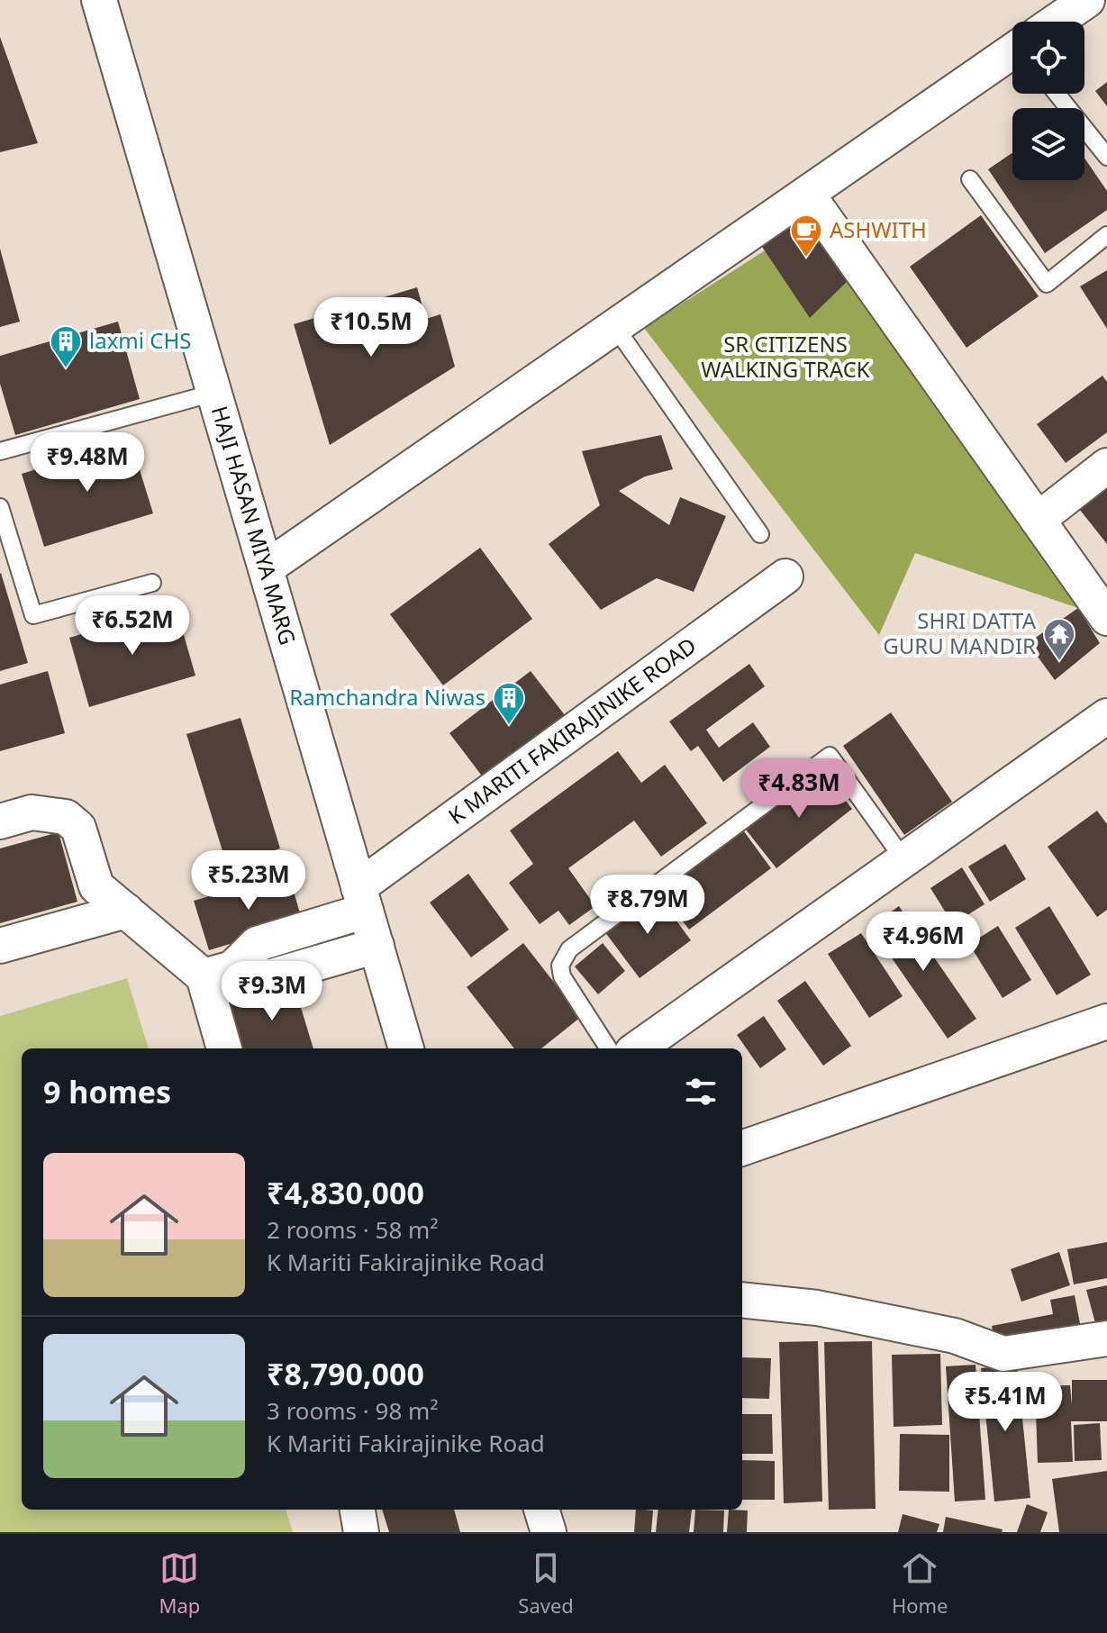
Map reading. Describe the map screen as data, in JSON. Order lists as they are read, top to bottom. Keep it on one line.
{"streets":{"street":["HAJI HASAN MIYA MARG","K MARITI FAKIRAJINIKE ROAD"]},"crossings":[["HAJI HASAN MIYA MARG","K MARITI FAKIRAJINIKE ROAD"]],"parks":["SR CITIZENS WALKING TRACK"],"places":{"cafe":["ASHWITH"],"building":["laxmi CHS","Ramchandra Niwas"],"temple":["SHRI DATTA GURU MANDIR"]},"page":{"price":["₹10.5M","₹9.48M","₹6.52M","₹4.83M","₹5.23M","₹8.79M","₹4.96M","₹9.3M","₹5.41M"],"heading":"9 homes","list":[{"name":"₹4,830,000","note":"2 rooms · 58 m² · K Mariti Fakirajinike Road"},{"name":"₹8,790,000","note":"3 rooms · 98 m² · K Mariti Fakirajinike Road"}],"tabs":["Map","Saved","Home"]}}
